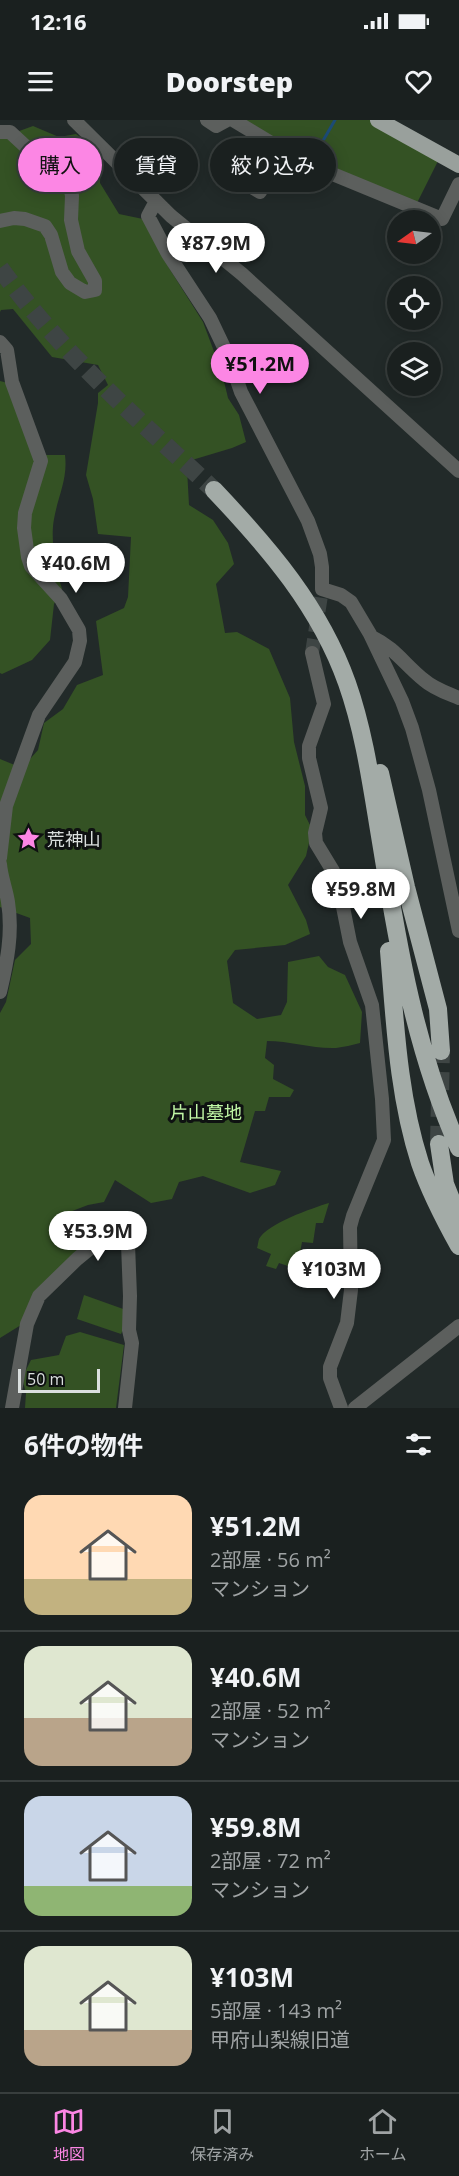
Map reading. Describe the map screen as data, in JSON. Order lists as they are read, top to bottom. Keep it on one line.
{"parks":["片山墓地"],"places":{"place":["荒神山"]},"scale_bar":"50 m","north":"left","page":{"status":"12:16","header":"Doorstep","chip":["購入","賃貸","絞り込み"],"price":["¥87.9M","¥51.2M","¥40.6M","¥59.8M","¥53.9M","¥103M"],"scale":"50 m","heading":"6件の物件","list":[{"name":"¥51.2M","note":"2部屋 · 56 m² · マンション"},{"name":"¥40.6M","note":"2部屋 · 52 m² · マンション"},{"name":"¥59.8M","note":"2部屋 · 72 m² · マンション"},{"name":"¥103M","note":"5部屋 · 143 m² · 甲府山梨線旧道"}],"tabs":["地図","保存済み","ホーム"]}}
